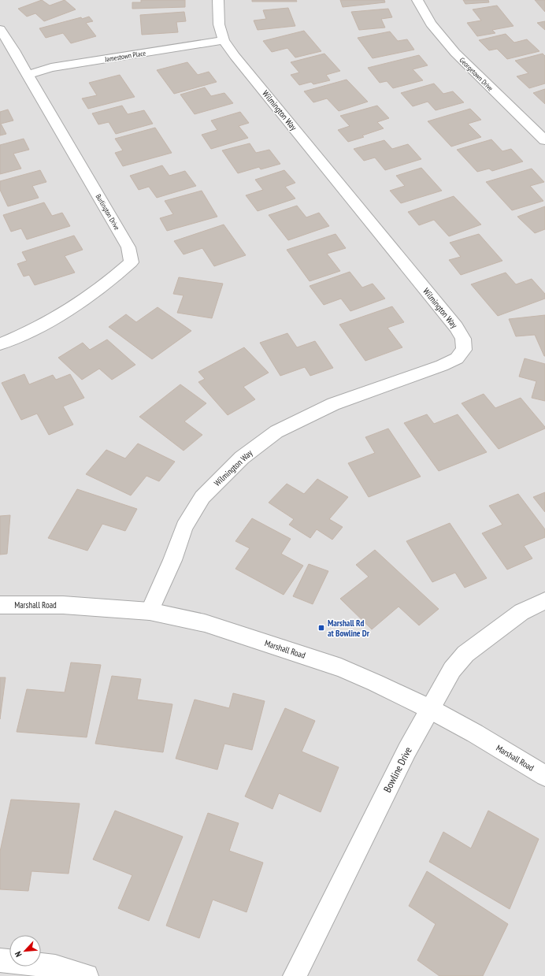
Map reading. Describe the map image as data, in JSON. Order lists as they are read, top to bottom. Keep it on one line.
{"streets":{"street":["Jamestown Place","Georgetown Drive","Wilmington Way","Burlington Drive","Marshall Road","Bowline Drive"]},"crossings":[["Jamestown Place","Wilmington Way"],["Jamestown Place","Burlington Drive"],["Wilmington Way","Marshall Road"],["Marshall Road","Bowline Drive"]],"places":{"transit":["Marshall Rd at Bowline Dr"]},"north":"bottom left"}
